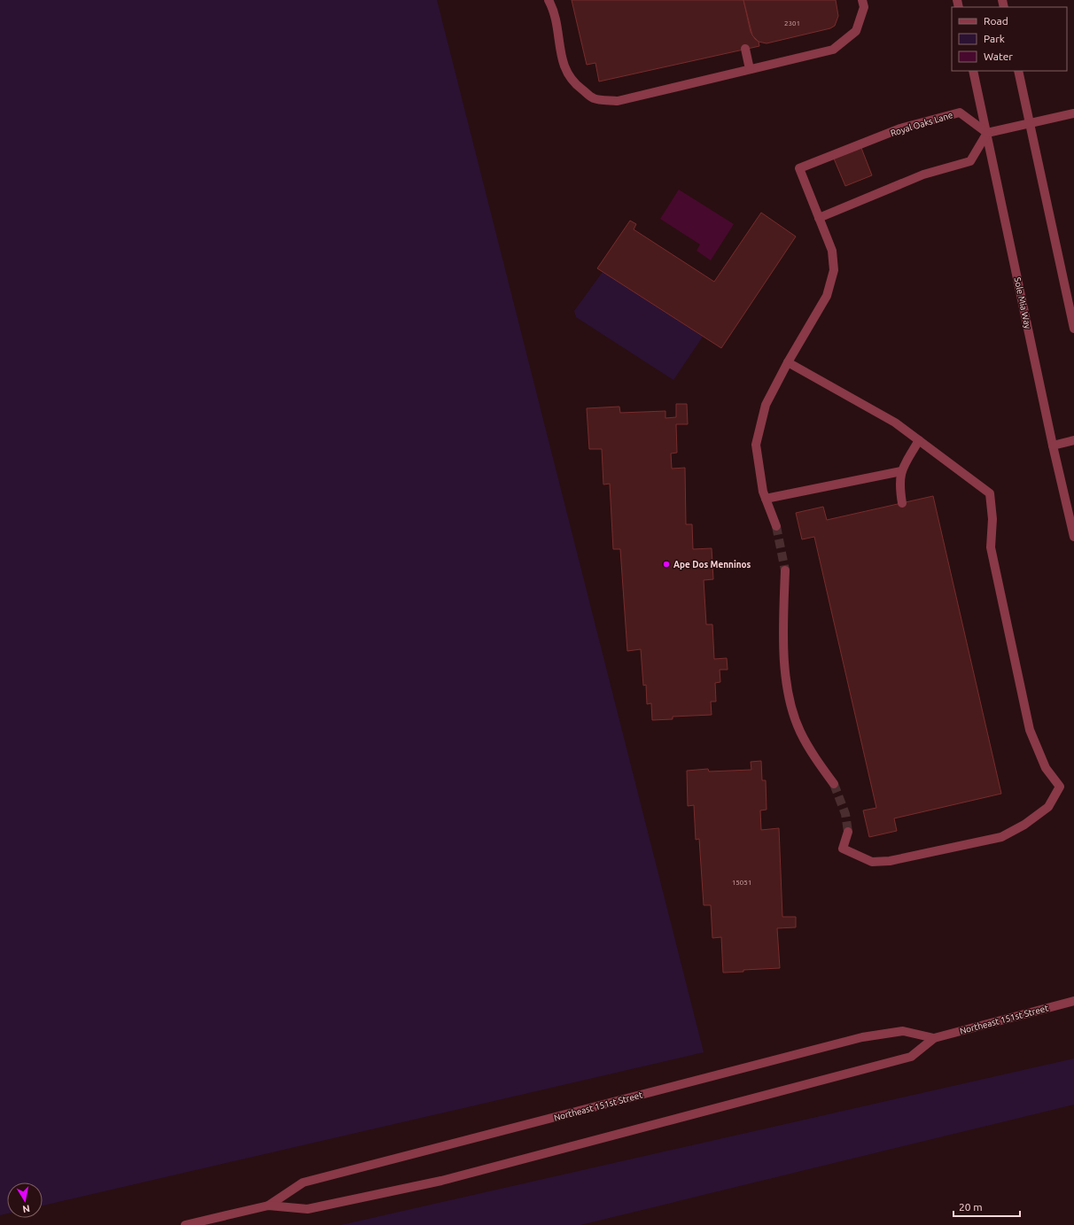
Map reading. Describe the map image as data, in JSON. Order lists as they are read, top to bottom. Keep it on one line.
{"streets":{"street":["Royal Oaks Lane","Sole Mia Way","Northeast 151st Street"]},"crossings":[["Royal Oaks Lane","Sole Mia Way"]],"places":["Ape Dos Menninos"],"house_numbers":["2301","15051"],"legend":["Road","Park","Water"],"scale_bar":"20 m","north":"bottom"}
